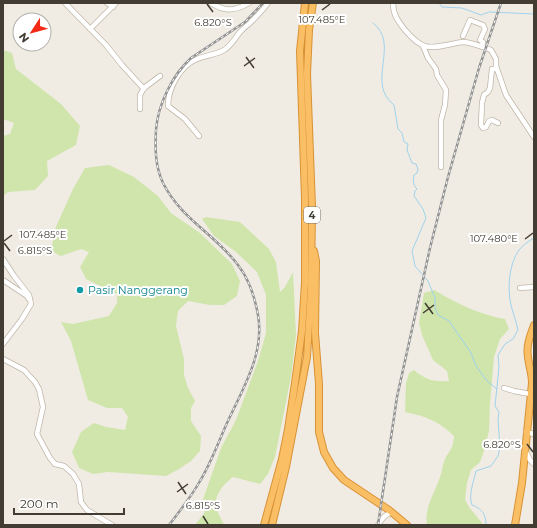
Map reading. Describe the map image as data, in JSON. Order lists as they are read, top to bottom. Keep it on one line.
{"streets":{"highway":["4"]},"places":["Pasir Nanggerang"],"scale_bar":"200 m","north":"bottom left","coordinates":["107.485°E","6.820°S","107.480°E","6.815°S"]}
